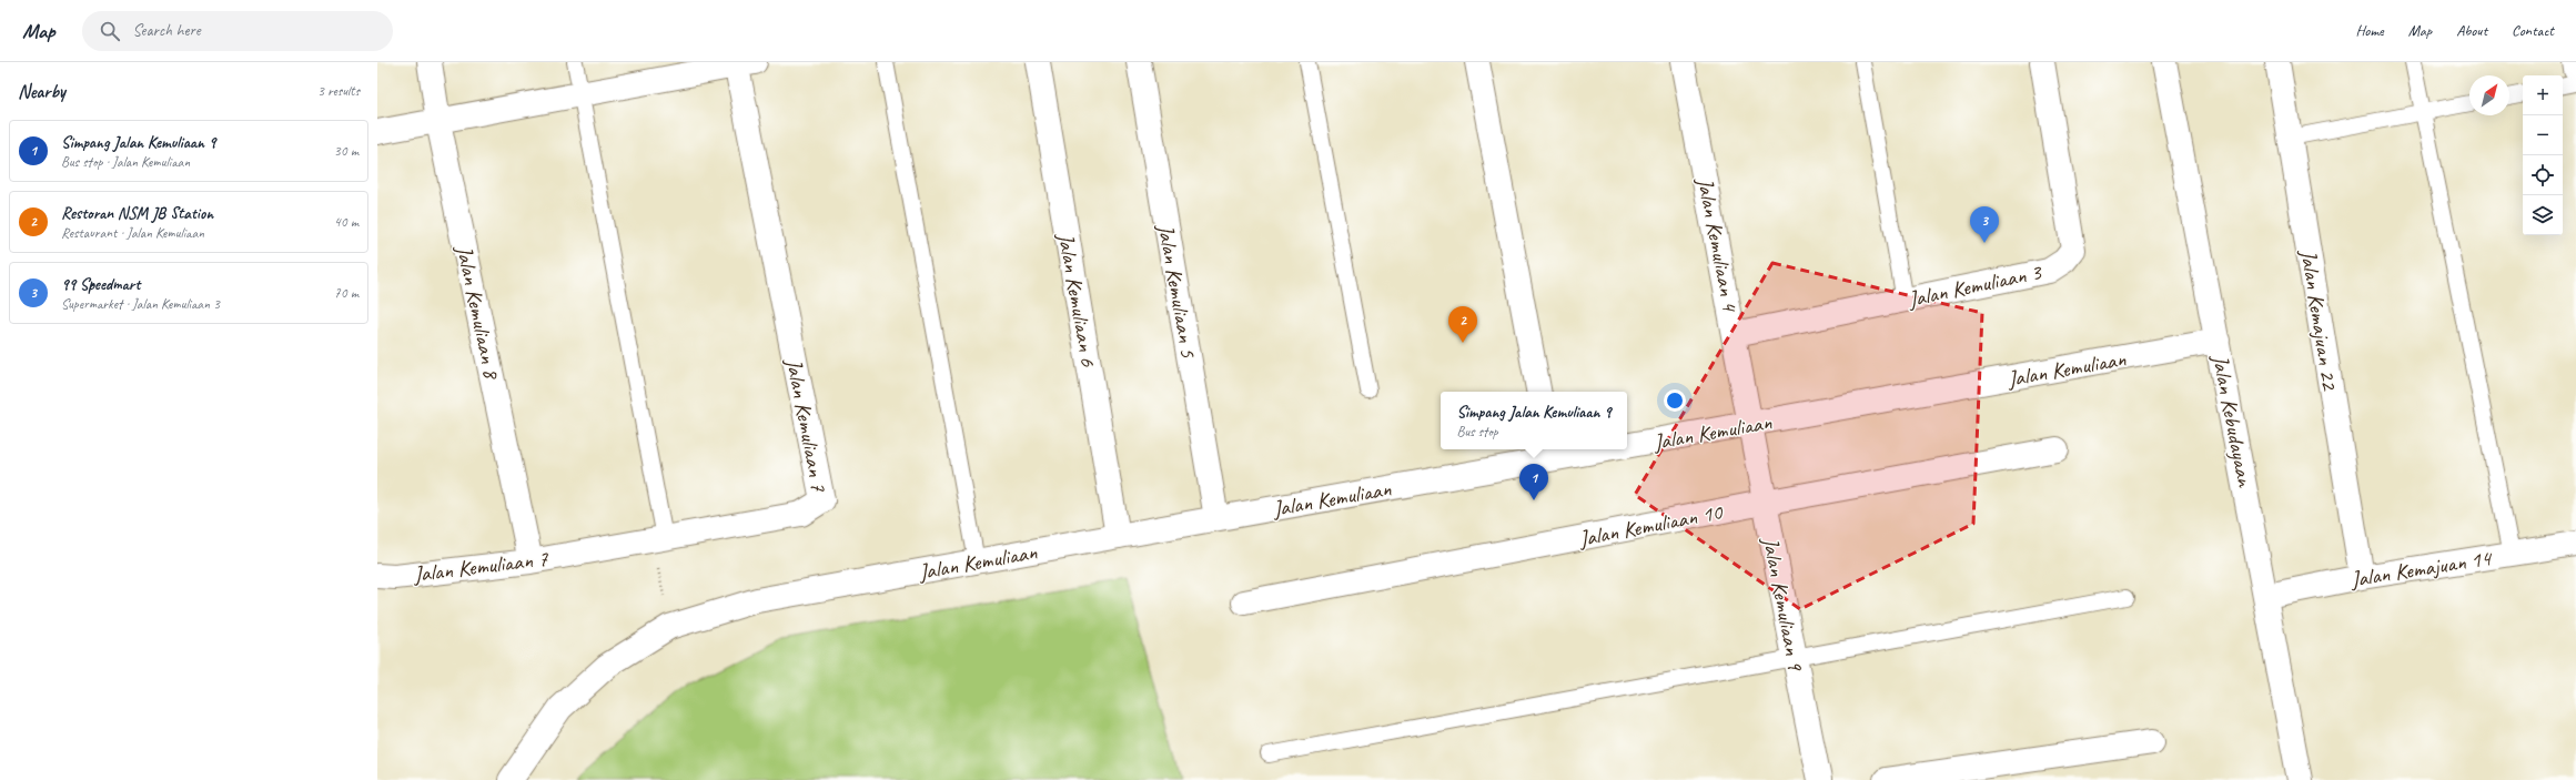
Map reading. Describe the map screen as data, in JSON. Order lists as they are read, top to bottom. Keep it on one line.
{"streets":{"street":["Jalan Kemuliaan 4","Jalan Kemuliaan 3","Jalan Kemuliaan 5","Jalan Kemuliaan 6","Jalan Kemuliaan 8","Jalan Kemajuan 22","Jalan Kemuliaan","Jalan Kebudayaan","Jalan Kemuliaan 7","Jalan Kemuliaan 10","Jalan Kemajuan 14","Jalan Kemuliaan 9"]},"crossings":[["Jalan Kemuliaan 4","Jalan Kemuliaan 3"],["Jalan Kemuliaan 4","Jalan Kemuliaan"],["Jalan Kemuliaan 4","Jalan Kemuliaan 9"],["Jalan Kemuliaan 5","Jalan Kemuliaan"],["Jalan Kemuliaan 6","Jalan Kemuliaan"],["Jalan Kemuliaan 8","Jalan Kemuliaan 7"],["Jalan Kemajuan 22","Jalan Kemajuan 14"],["Jalan Kemuliaan","Jalan Kebudayaan"],["Jalan Kemuliaan","Jalan Kemuliaan 9"],["Jalan Kebudayaan","Jalan Kemajuan 14"],["Jalan Kemuliaan 10","Jalan Kemuliaan 9"]],"north":"top right","page":{"header":"Map","search":"Search here","nav":["Home","Map","About","Contact"],"heading":["Nearby","3 results"],"map_buttons":["+","−"],"list":[{"mark":"1","name":"Simpang Jalan Kemuliaan 9","note":"Bus stop · Jalan Kemuliaan","value":"30 m"},{"mark":"2","name":"Restoran NSM JB Station","note":"Restaurant · Jalan Kemuliaan","value":"40 m"},{"mark":"3","name":"99 Speedmart","note":"Supermarket · Jalan Kemuliaan 3","value":"70 m"}],"pins":["3","2","1"],"popup":["Simpang Jalan Kemuliaan 9","Bus stop"]}}
